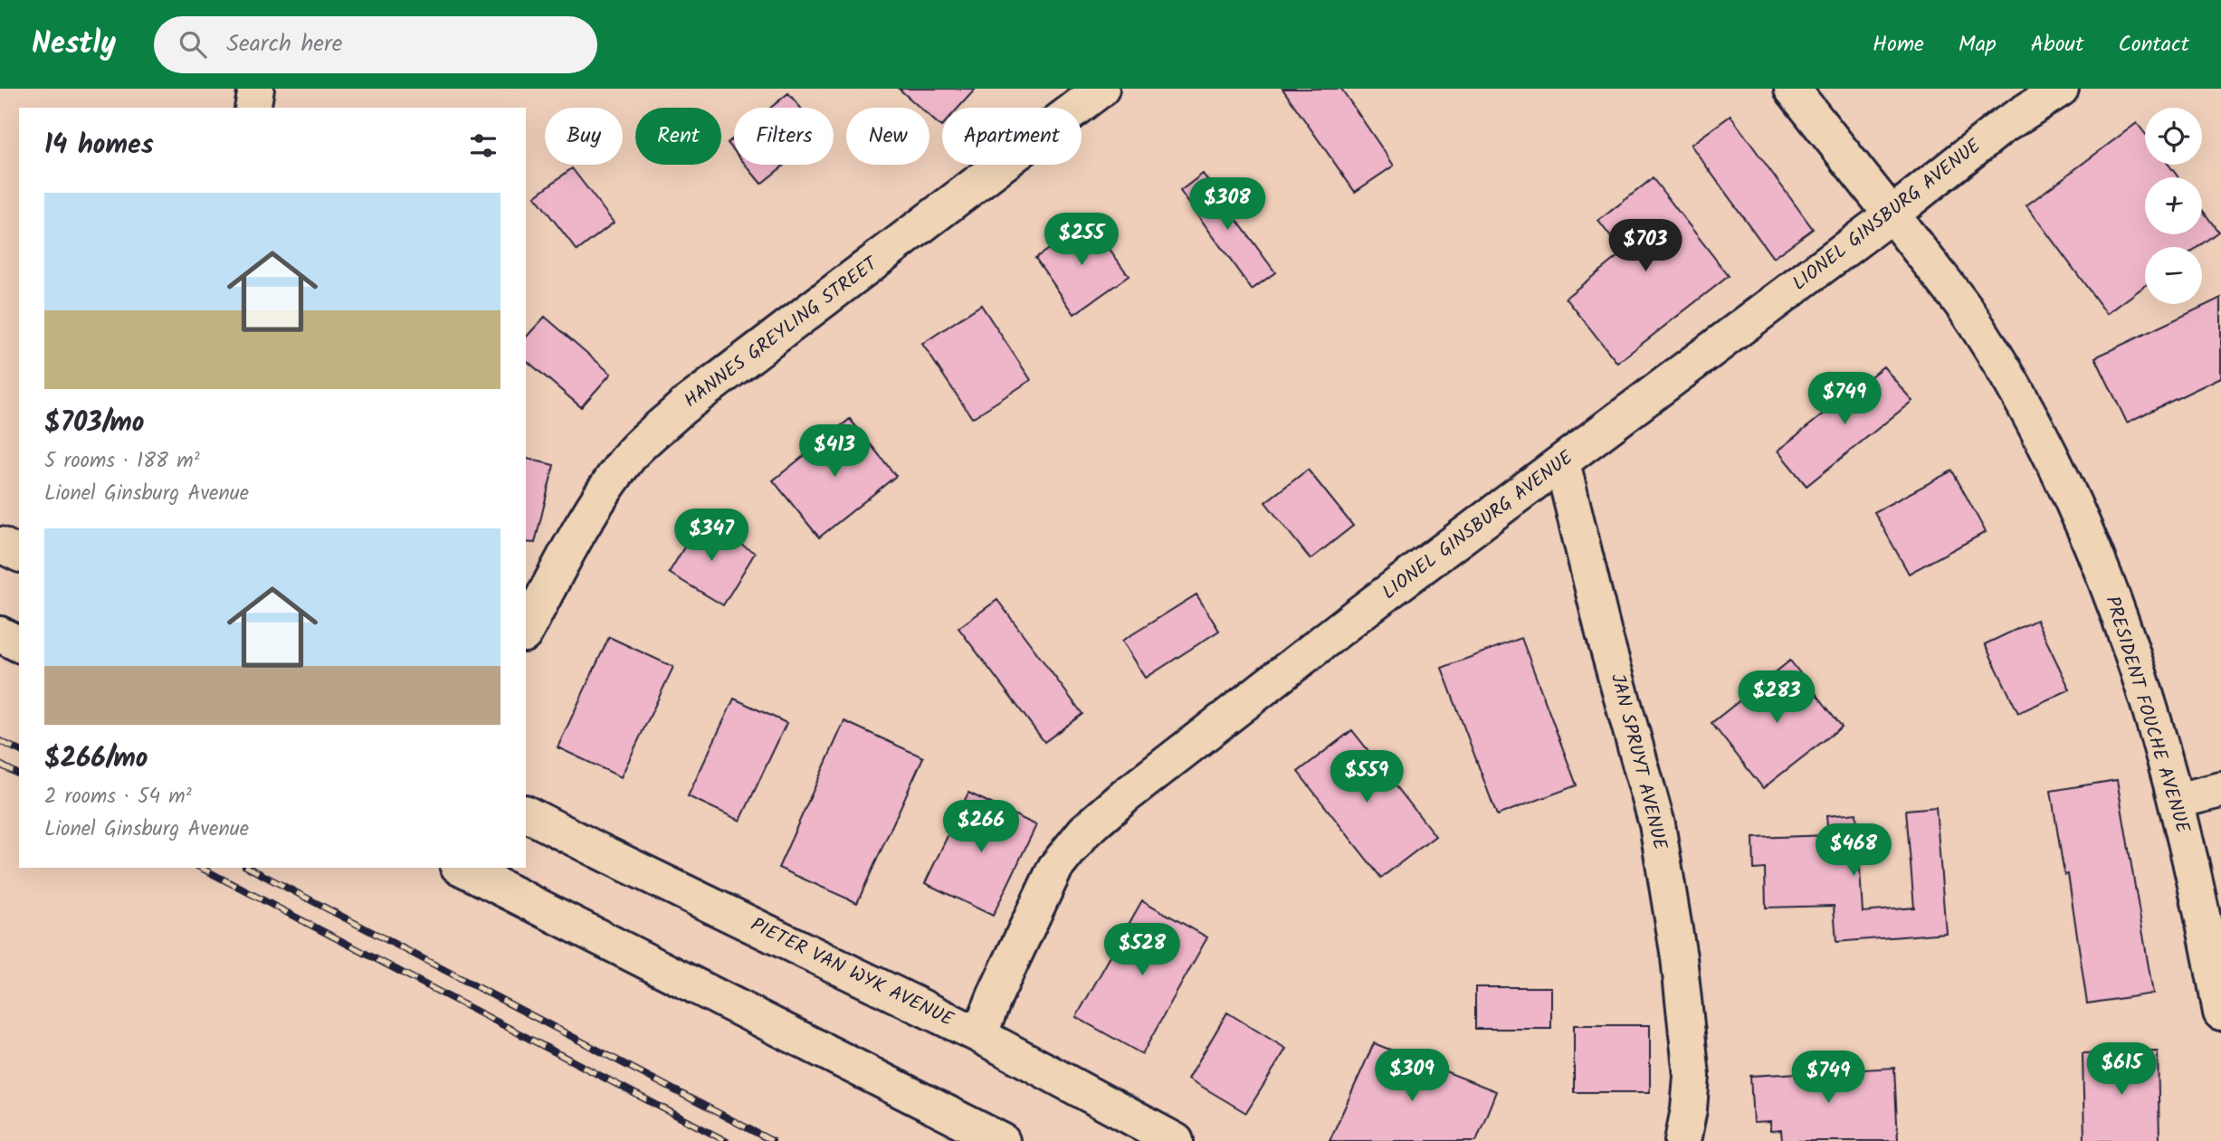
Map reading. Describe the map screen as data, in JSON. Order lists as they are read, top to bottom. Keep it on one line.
{"streets":{"street":["LIONEL GINSBURG AVENUE","HANNES GREYLING STREET","PRESIDENT FOUCHE AVENUE","JAN SPRUYT AVENUE","PIETER VAN WYK AVENUE"]},"crossings":[["LIONEL GINSBURG AVENUE","PRESIDENT FOUCHE AVENUE"],["LIONEL GINSBURG AVENUE","JAN SPRUYT AVENUE"],["LIONEL GINSBURG AVENUE","PIETER VAN WYK AVENUE"]],"page":{"header":"Nestly","search":"Search here","nav":["Home","Map","About","Contact"],"map_buttons":["+","−"],"chip":["Buy","Rent","Filters","New","Apartment"],"heading":"14 homes","price":["$308","$255","$703","$749","$413","$347","$283","$559","$266","$468","$528","$615","$309","$749"],"list":[{"name":"$703/mo","note":"5 rooms · 188 m² · Lionel Ginsburg Avenue"},{"name":"$266/mo","note":"2 rooms · 54 m² · Lionel Ginsburg Avenue"}]}}
